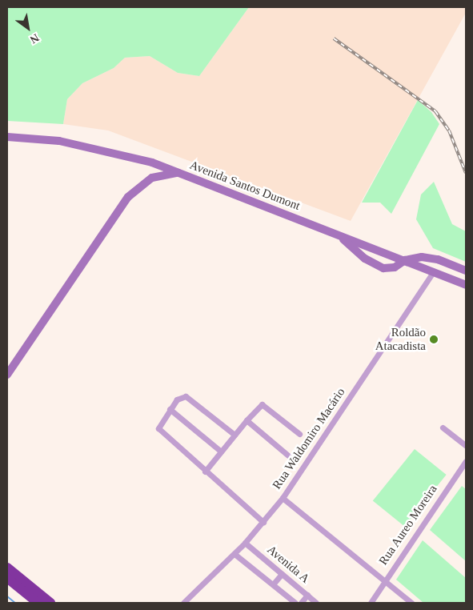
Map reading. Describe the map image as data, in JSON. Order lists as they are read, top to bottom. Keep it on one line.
{"streets":{"main road":["Avenida Santos Dumont"],"street":["Rua Waldomiro Macário","Rua Aureo Moreira","Avenida A"]},"crossings":[["Avenida Santos Dumont","Rua Waldomiro Macário"],["Rua Waldomiro Macário","Avenida A"]],"places":["Roldão Atacadista"],"north":"bottom right"}
